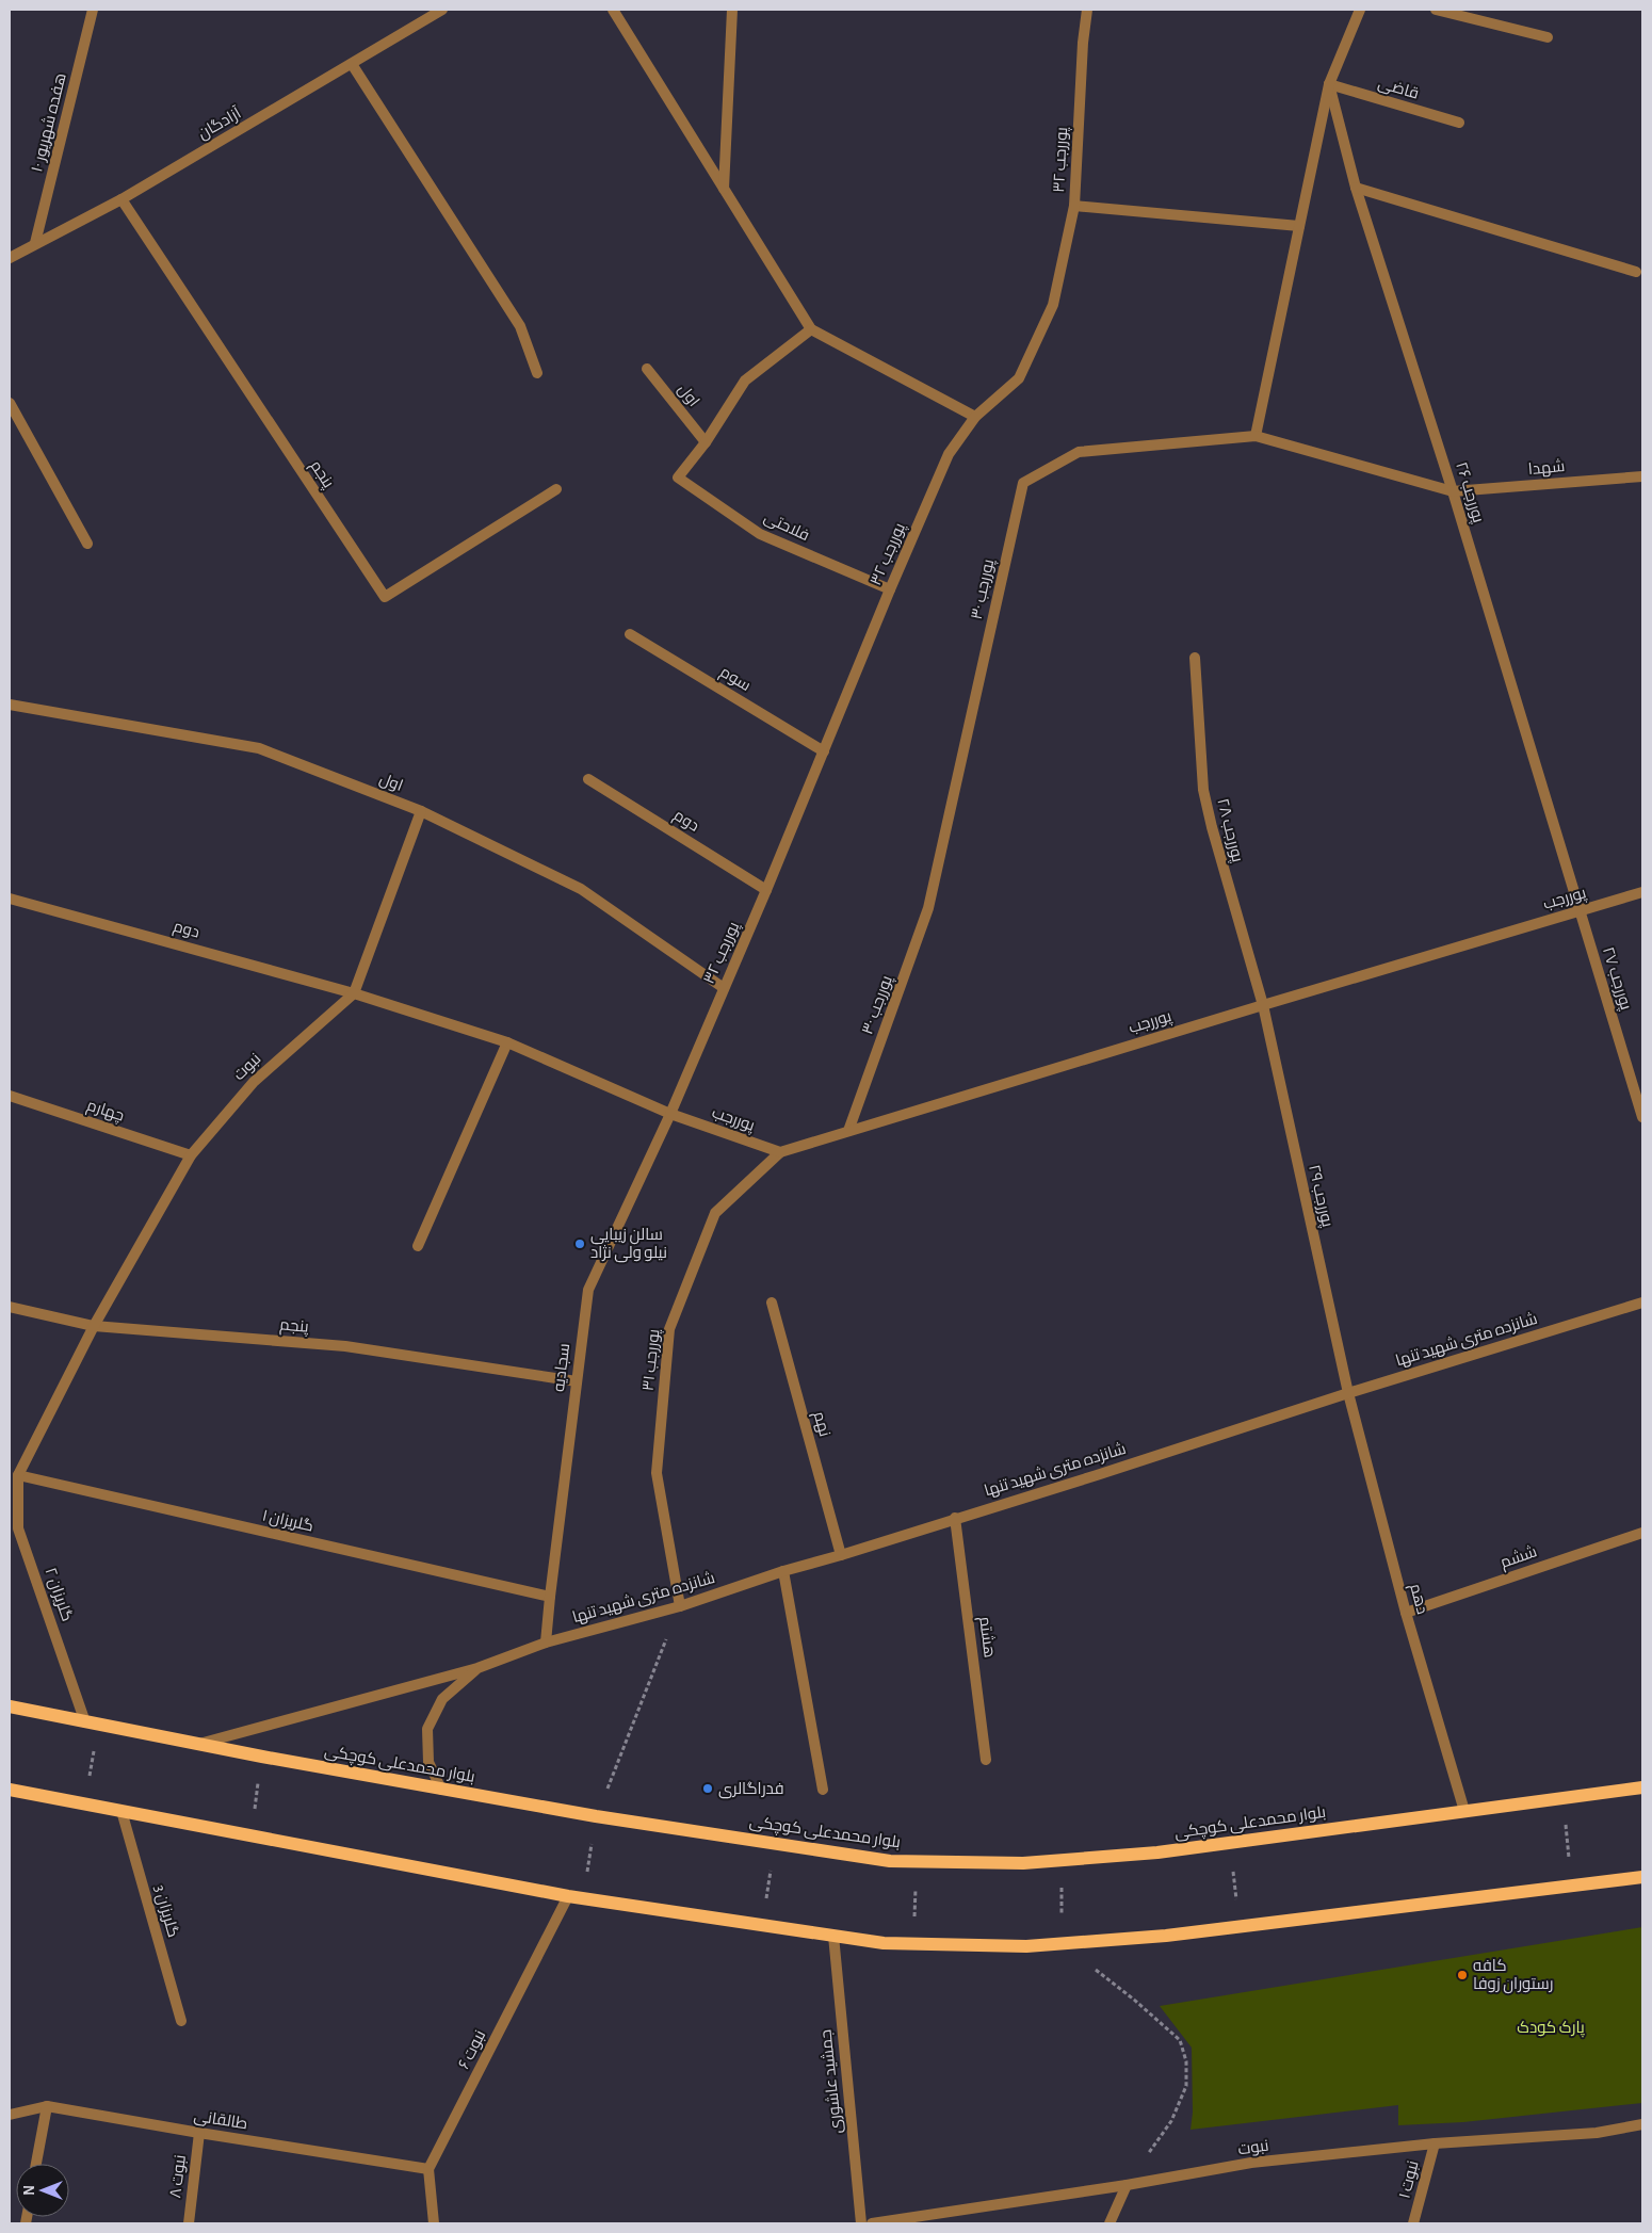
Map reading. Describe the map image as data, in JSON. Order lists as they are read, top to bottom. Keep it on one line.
{"streets":{"main road":["بلوار محمدعلی کوچکی"],"street":["قاضی","هفده شهریور ۱۰","آزادگان","پوررجب ۳۲","اول","شهدا","پنجم","پوررجب ۲۶","فلاحتی","پوررجب ۳۰","سوم","دوم","پوررجب ۲۸","پوررجب","پوررجب ۲۷","نبوت","چهارم","پوررجب ۲۹","شانزده متری شهید تنها","پوررجب ۳۱","سجادیه","نهم","گلریزان ۱","ششم","گلریزان ۲","دهم","هشتم","گلریزان 3","نبوت ۶","جمشید عاشوری","طالقانی","نبوت ۸","نبوت ۱"]},"crossings":[["قاضی","پوررجب ۲۶"],["هفده شهریور ۱۰","آزادگان"],["آزادگان","پنجم"],["پوررجب ۳۲","اول"],["پوررجب ۳۲","فلاحتی"],["پوررجب ۳۲","سوم"],["پوررجب ۳۲","دوم"],["پوررجب ۳۲","پوررجب"],["پوررجب ۳۲","سجادیه"],["اول","فلاحتی"],["شهدا","پوررجب ۲۶"],["شهدا","پوررجب ۳۰"],["پنجم","نبوت"],["پنجم","سجادیه"],["پوررجب ۲۶","پوررجب ۳۰"],["پوررجب ۲۶","پوررجب"],["پوررجب ۲۶","پوررجب ۲۷"],["پوررجب ۳۰","پوررجب"],["دوم","نبوت"],["پوررجب ۲۸","پوررجب"],["پوررجب ۲۸","پوررجب ۲۹"],["پوررجب","پوررجب ۲۷"],["پوررجب","پوررجب ۲۹"],["پوررجب","پوررجب ۳۱"],["پوررجب","سجادیه"],["نبوت","چهارم"],["نبوت","گلریزان ۱"],["نبوت","گلریزان ۲"],["نبوت","نبوت ۱"],["پوررجب ۲۹","شانزده متری شهید تنها"],["پوررجب ۲۹","دهم"],["شانزده متری شهید تنها","پوررجب ۳۱"],["شانزده متری شهید تنها","سجادیه"],["شانزده متری شهید تنها","نهم"],["شانزده متری شهید تنها","دهم"],["شانزده متری شهید تنها","هشتم"],["سجادیه","گلریزان ۱"],["گلریزان ۱","گلریزان ۲"],["ششم","دهم"],["گلریزان ۲","بلوار محمدعلی کوچکی"],["دهم","بلوار محمدعلی کوچکی"],["نبوت ۶","طالقانی"],["طالقانی","نبوت ۸"]],"parks":["پارک کودک"],"places":["سالن زیبایی نیلو ولی نژاد","فدراگالری","کافه رستوران زوفا"],"north":"left"}
